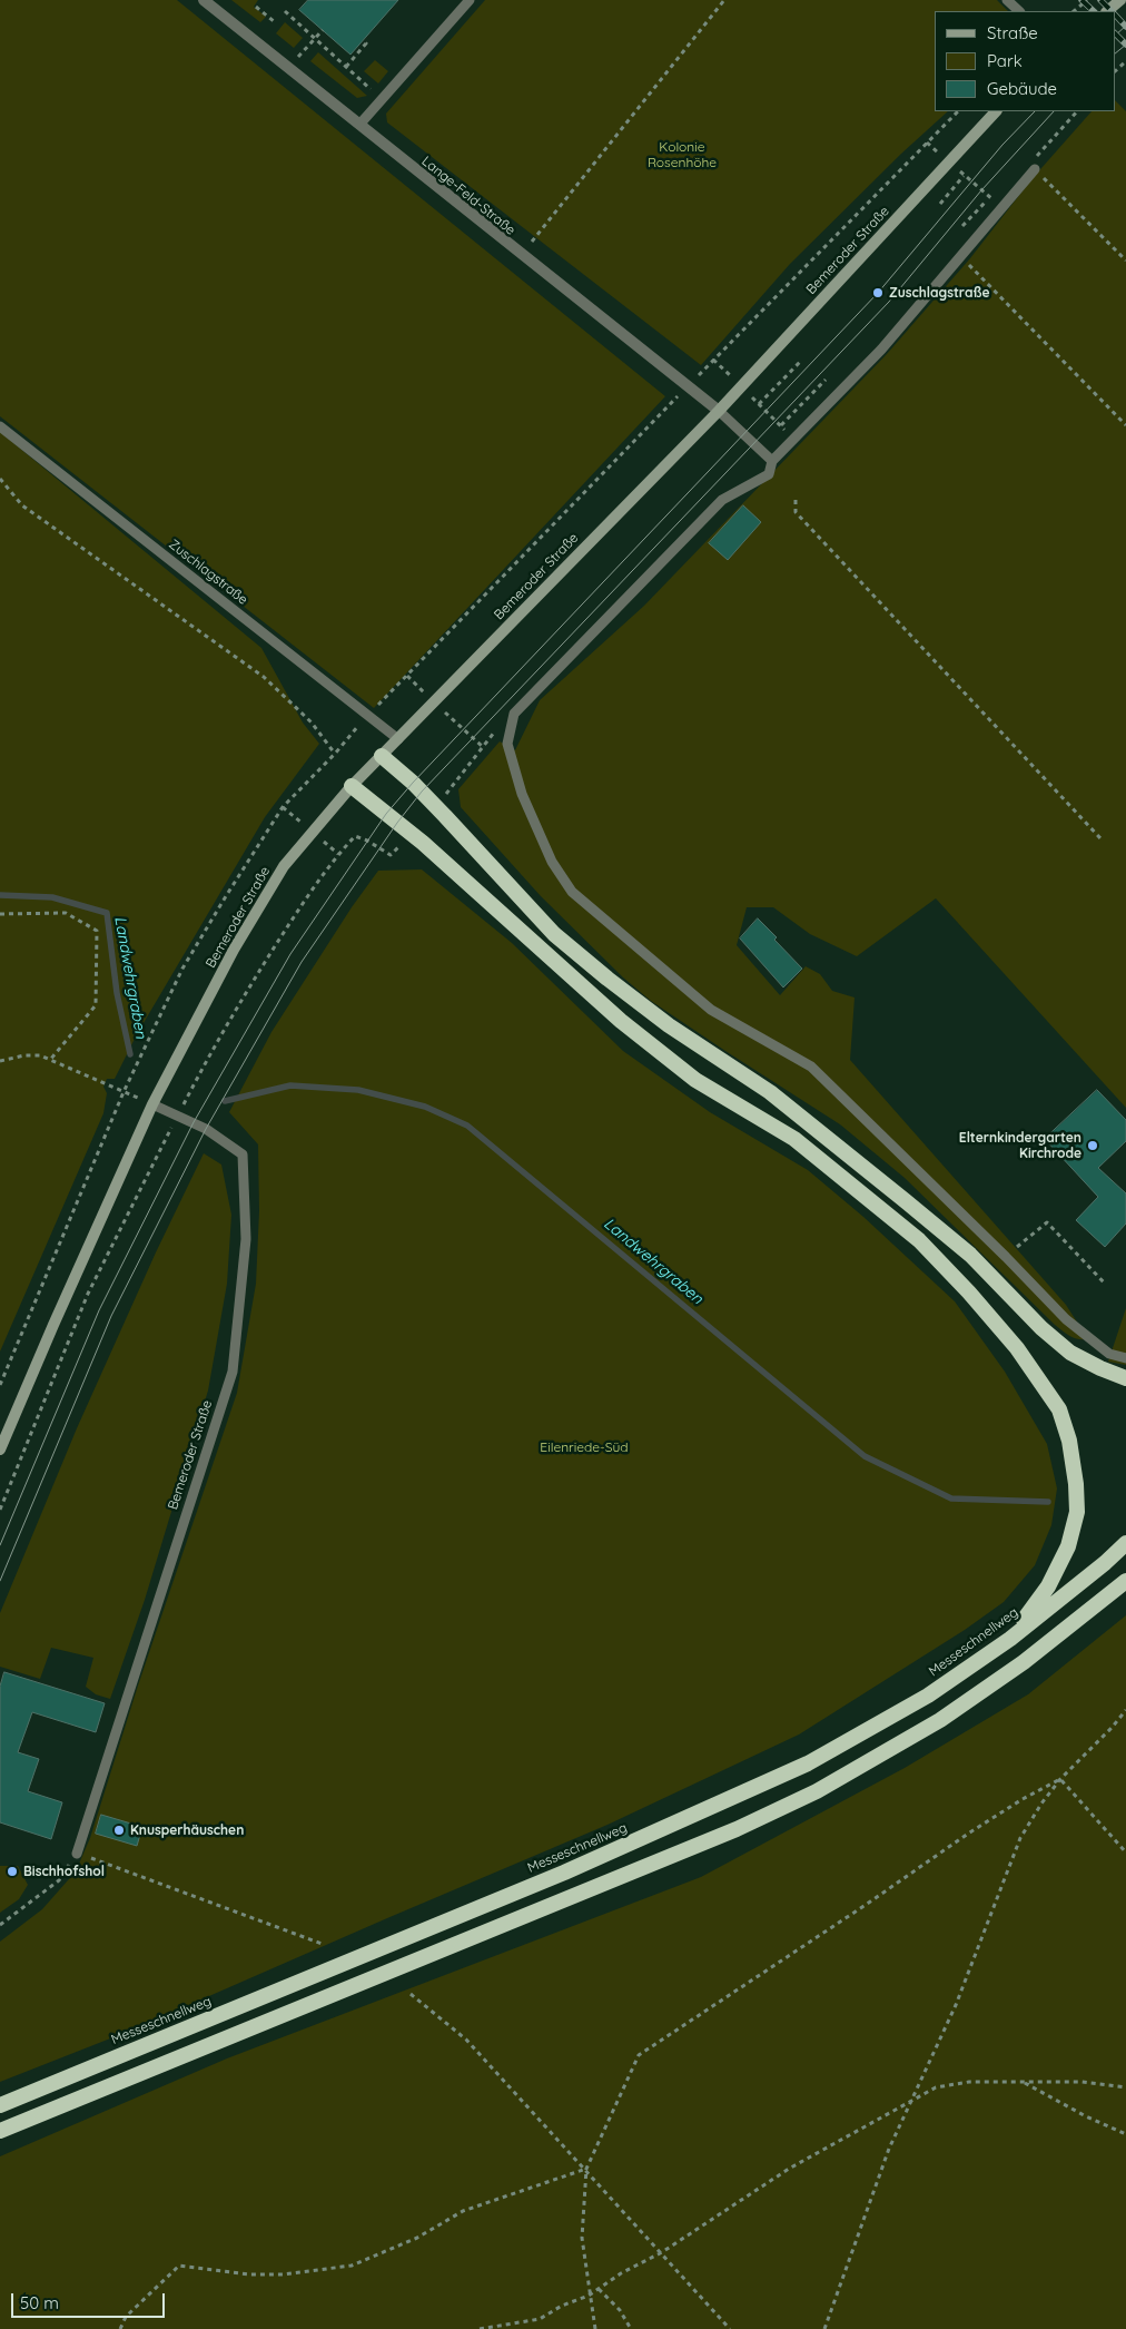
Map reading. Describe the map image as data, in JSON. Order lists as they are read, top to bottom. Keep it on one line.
{"streets":{"highway":["Messeschnellweg"],"main road":["Bemeroder Straße"],"street":["Lange-Feld-Straße"],"lane":["Zuschlagstraße"]},"crossings":[["Lange-Feld-Straße","Bemeroder Straße"],["Bemeroder Straße","Zuschlagstraße"]],"water":["Landwehrgraben"],"parks":["Kolonie Rosenhöhe","Eilenriede-Süd"],"places":["Zuschlagstraße","Elternkindergarten Kirchrode","Knusperhäuschen","Bischhofshol"],"legend":["Straße","Park","Gebäude"],"scale_bar":"50 m"}
